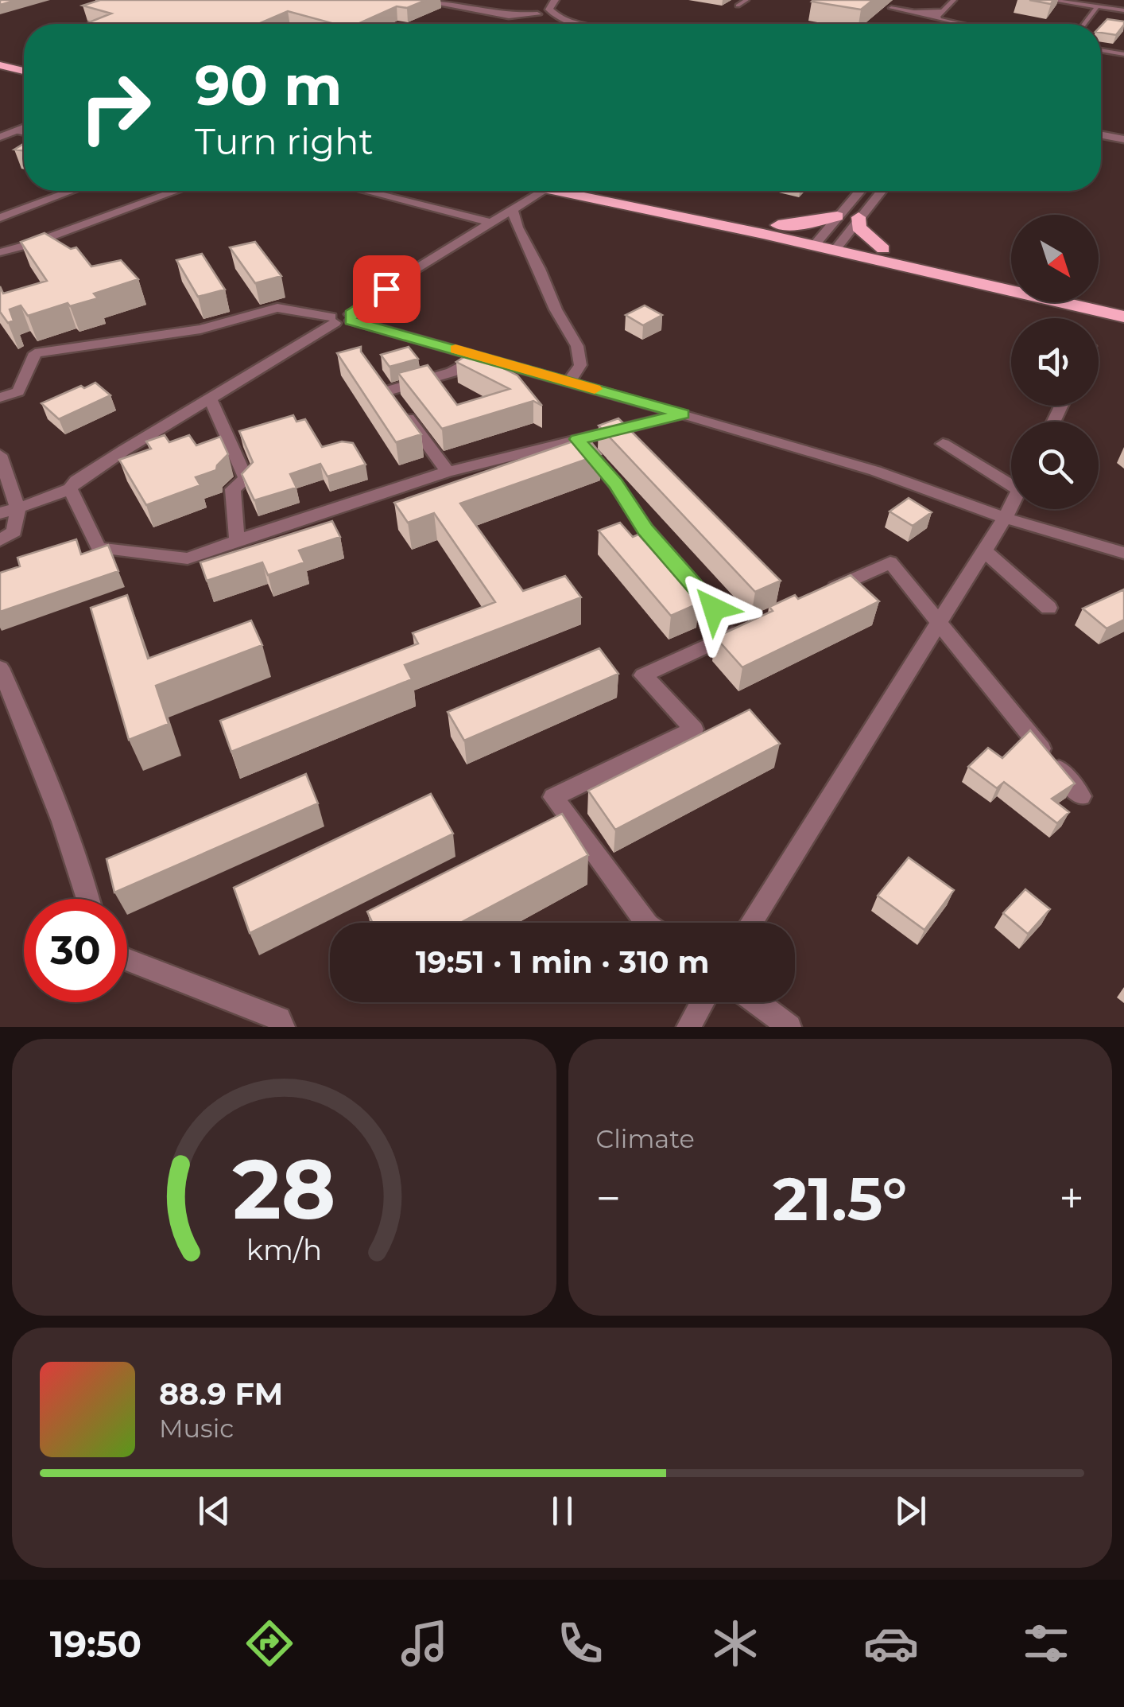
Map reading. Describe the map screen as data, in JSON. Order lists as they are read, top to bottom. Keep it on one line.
{"north":"bottom right","page":{"turn":["90 m","Turn right"],"limit":"30","trip":"19:51 · 1 min · 310 m","tile":"Climate","heat":["−","21.5°","+"],"song":["88.9 FM","Music"],"tabs":"19:50","gauge":["28","km/h"]}}
